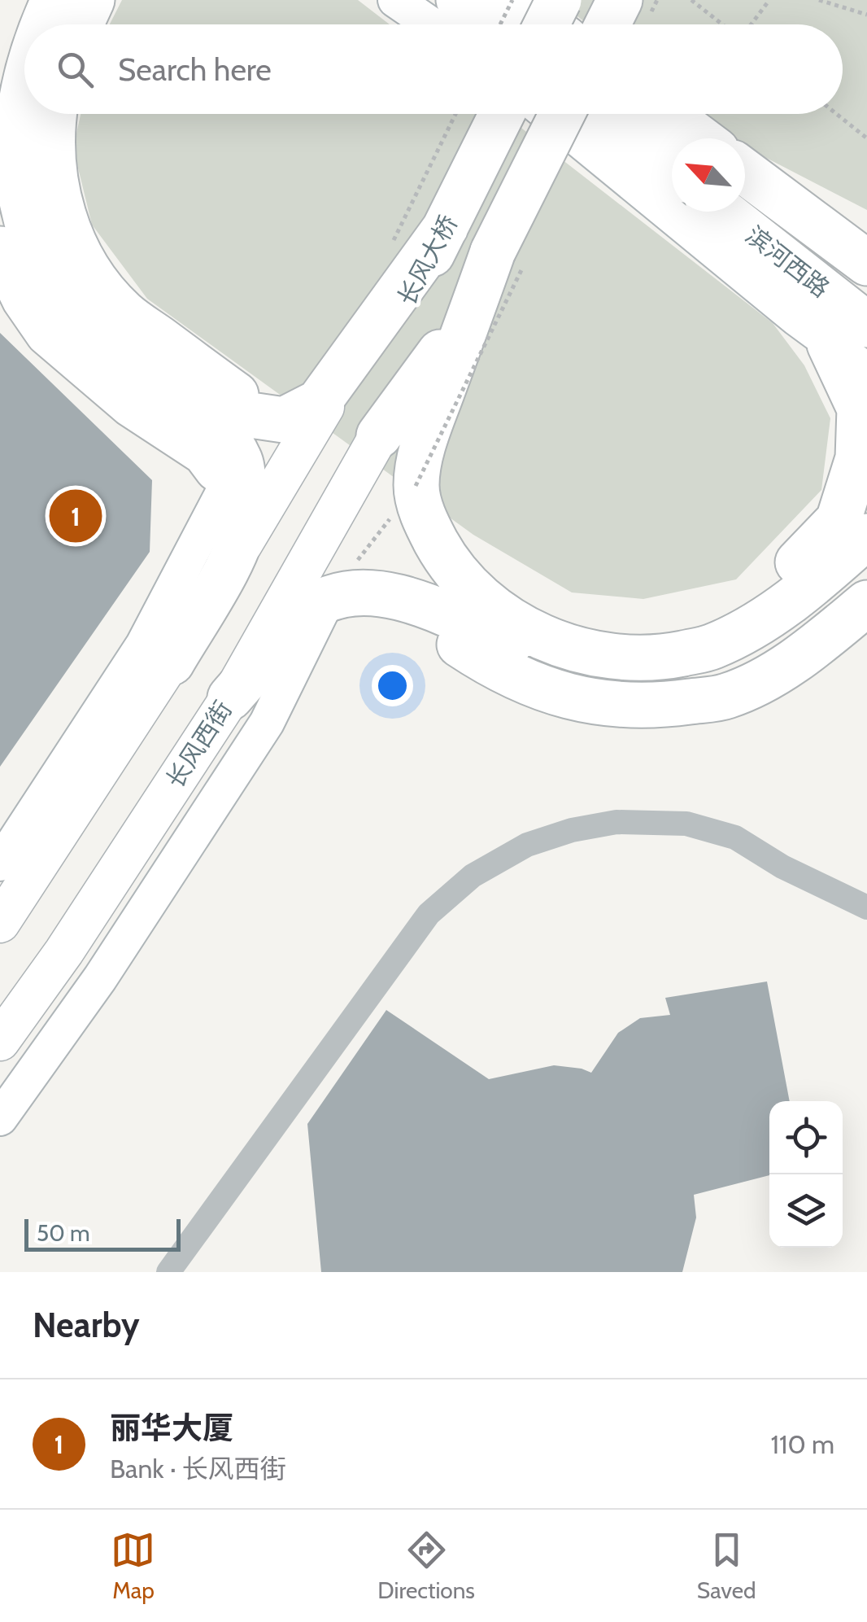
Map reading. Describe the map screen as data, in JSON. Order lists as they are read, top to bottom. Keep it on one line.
{"streets":{"highway":["长风大桥","滨河西路"],"main road":["长风西街"]},"scale_bar":"50 m","north":"top left","page":{"search":"Search here","pins":"1","scale":"50 m","heading":"Nearby","list":[{"mark":"1","name":"丽华大厦","note":"Bank · 长风西街","value":"110 m"}],"nav":["Map","Directions","Saved"]}}
